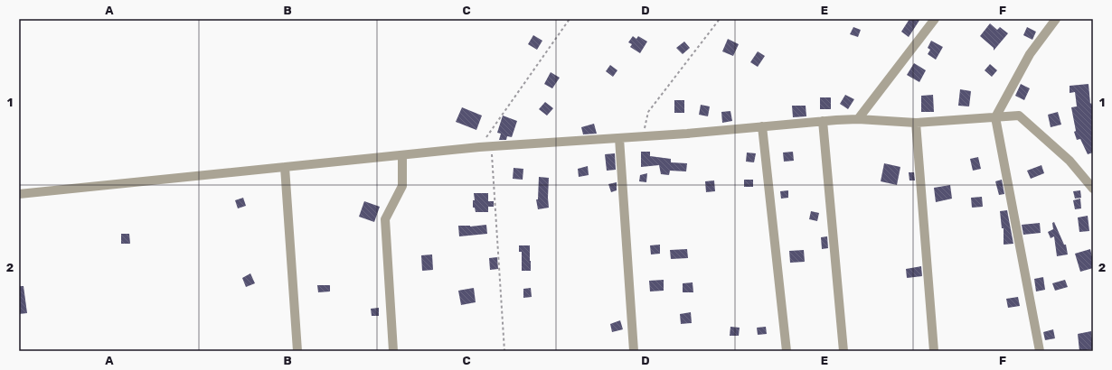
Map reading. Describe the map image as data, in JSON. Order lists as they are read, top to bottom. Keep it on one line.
{"grid":{"columns":["A","B","C","D","E","F"],"rows":["1","2"]}}
